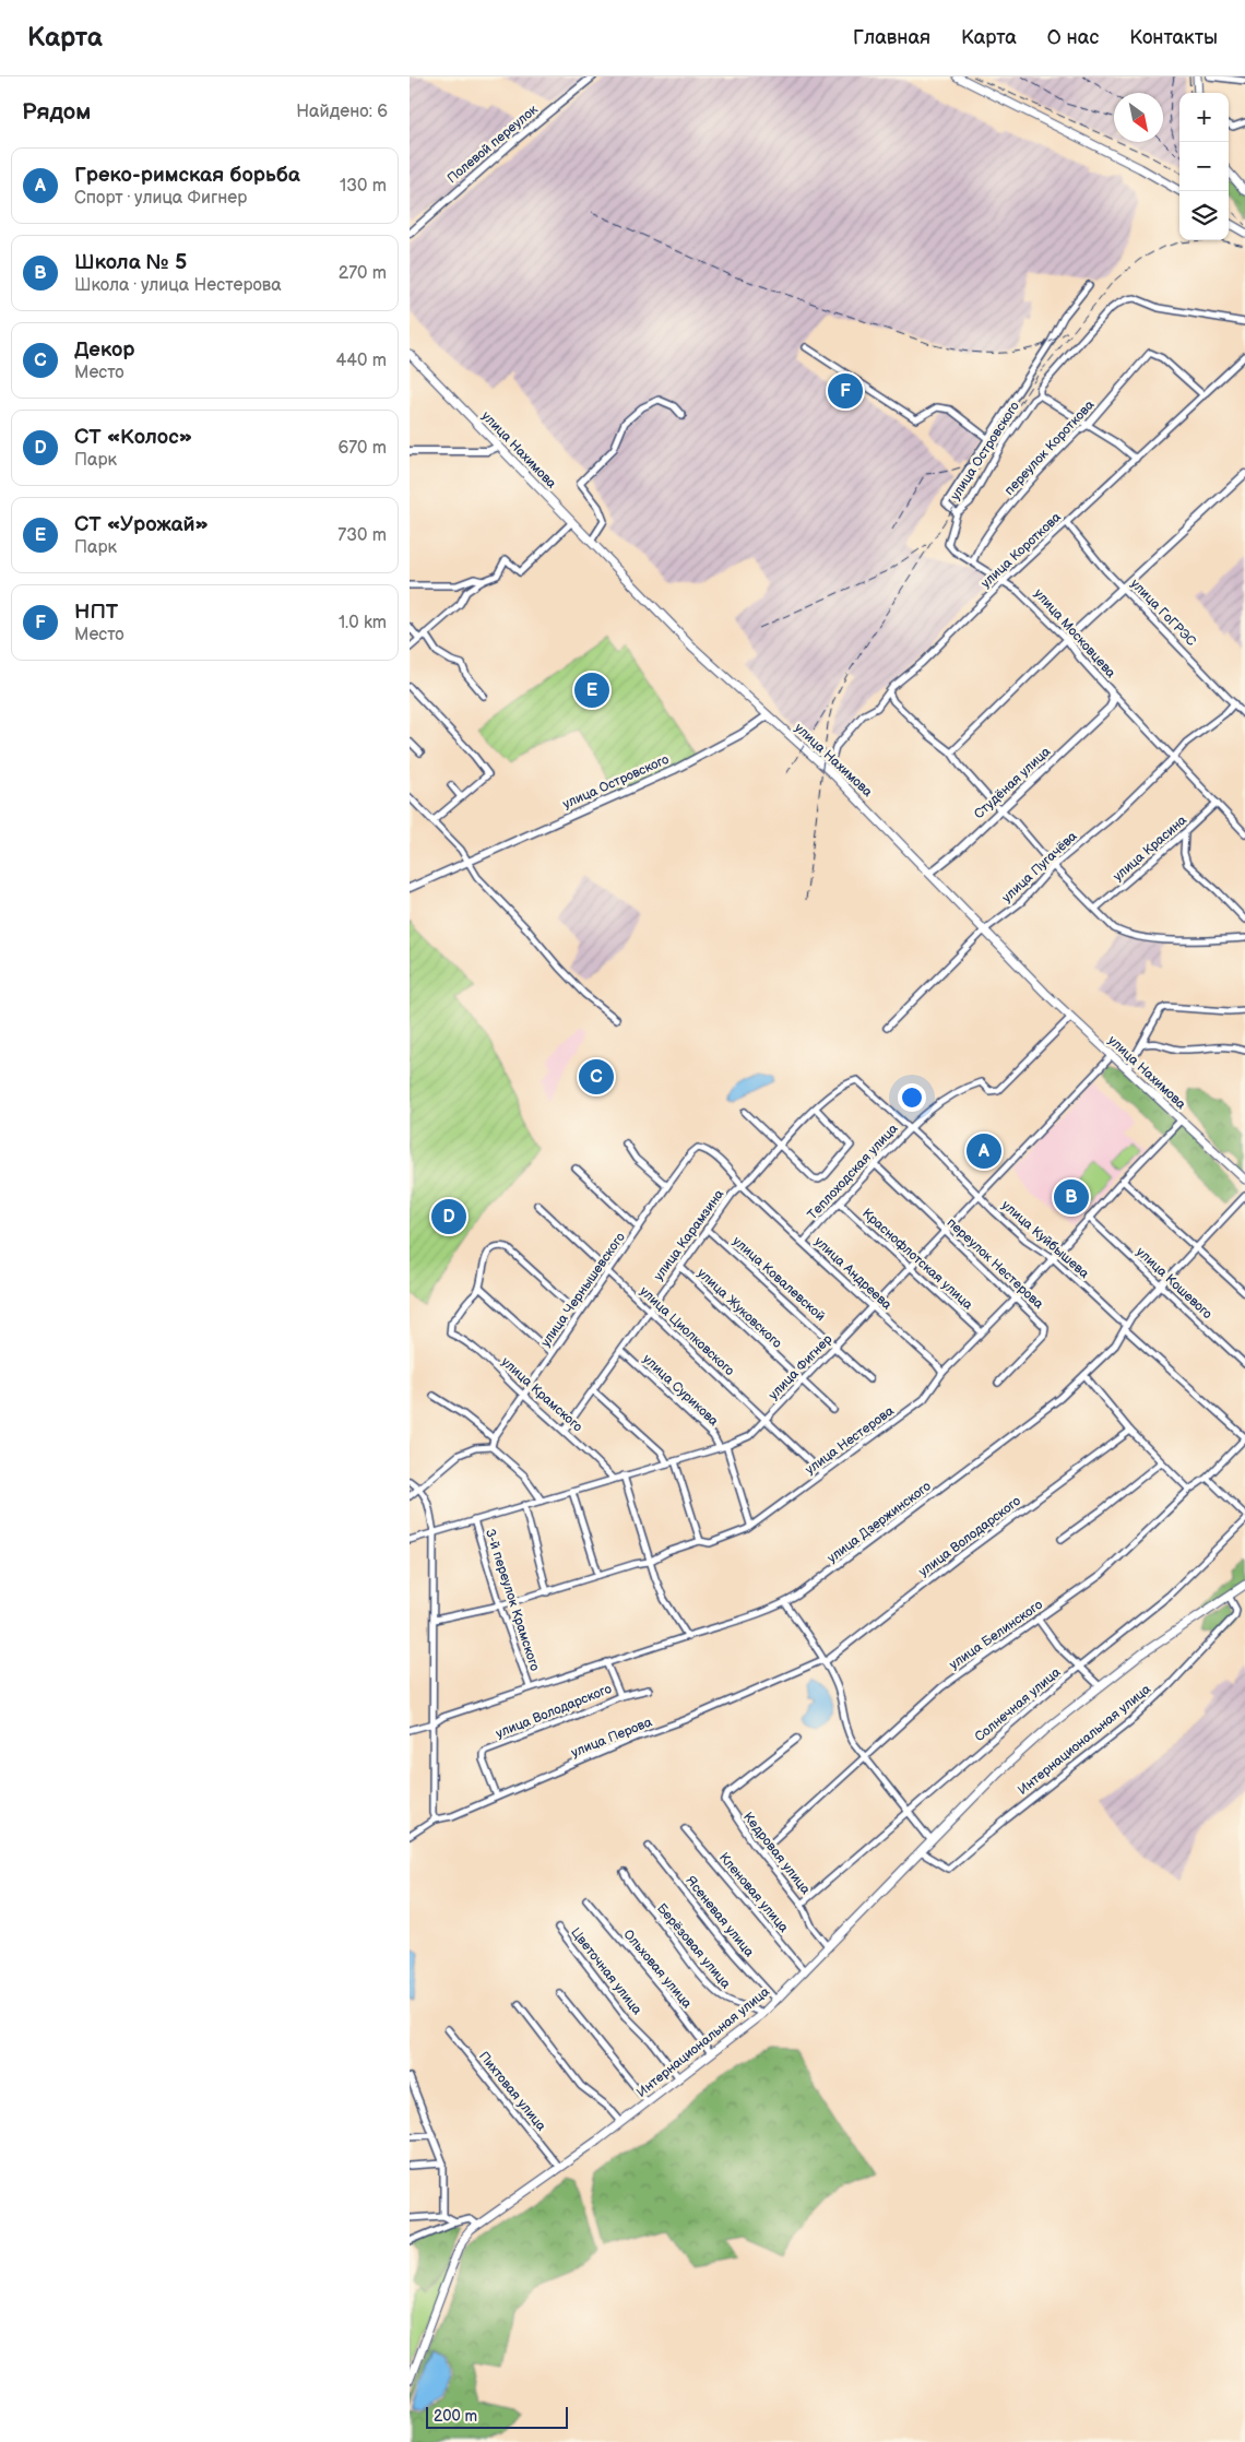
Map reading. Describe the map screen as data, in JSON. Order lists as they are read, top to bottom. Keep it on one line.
{"streets":{"main road":["улица Нахимова","Интернациональная улица"],"street":["Полевой переулок","переулок Короткова","улица Островского","улица Короткова","улица ГоГРЭС","улица Московцева","Студёная улица","улица Красина","улица Пугачёва","Теплоходская улица","улица Карамзина","улица Куйбышева","Краснофлотская улица","переулок Нестерова","улица Андреева","улица Ковалевской","улица Кошевого","улица Чернышевского","улица Жуковского","улица Циолковского","улица Фигнер","улица Сурикова","улица Крамского","улица Нестерова","улица Дзержинского","улица Володарского","3-й переулок Крамского","улица Белинского","Солнечная улица","улица Перова","Кедровая улица","Кленовая улица","Ясеневая улица","Берёзовая улица","Ольховая улица","Цветочная улица","Пихтовая улица"]},"crossings":[["переулок Короткова","улица Короткова"],["переулок Короткова","улица Московцева"],["улица Нахимова","улица Островского"],["улица Нахимова","улица Короткова"],["улица Нахимова","Студёная улица"],["улица Нахимова","улица Пугачёва"],["улица Нахимова","Теплоходская улица"],["улица Нахимова","улица Фигнер"],["улица Нахимова","улица Нестерова"],["улица Островского","улица Московцева"],["улица Короткова","улица ГоГРЭС"],["улица Короткова","улица Московцева"],["улица ГоГРЭС","улица Пугачёва"],["улица Московцева","улица Красина"],["улица Московцева","улица Пугачёва"],["Теплоходская улица","улица Куйбышева"],["Теплоходская улица","Краснофлотская улица"],["Теплоходская улица","переулок Нестерова"],["Теплоходская улица","улица Андреева"],["улица Карамзина","улица Куйбышева"],["улица Карамзина","улица Андреева"],["улица Карамзина","улица Ковалевской"],["улица Карамзина","улица Жуковского"],["улица Карамзина","улица Циолковского"],["улица Карамзина","улица Сурикова"],["улица Карамзина","улица Крамского"],["улица Куйбышева","улица Фигнер"],["улица Куйбышева","улица Нестерова"],["улица Куйбышева","улица Дзержинского"],["улица Куйбышева","улица Белинского"],["Краснофлотская улица","улица Фигнер"],["Краснофлотская улица","улица Нестерова"],["переулок Нестерова","улица Фигнер"],["переулок Нестерова","улица Нестерова"],["улица Андреева","улица Чернышевского"],["улица Андреева","улица Фигнер"],["улица Андреева","улица Нестерова"],["улица Ковалевской","улица Фигнер"],["улица Кошевого","улица Нестерова"],["улица Кошевого","улица Дзержинского"],["улица Чернышевского","улица Циолковского"],["улица Чернышевского","улица Крамского"],["улица Жуковского","улица Фигнер"],["улица Циолковского","улица Фигнер"],["улица Циолковского","улица Нестерова"],["улица Фигнер","улица Сурикова"],["улица Фигнер","улица Крамского"],["улица Фигнер","3-й переулок Крамского"],["улица Сурикова","улица Нестерова"],["улица Нестерова","3-й переулок Крамского"],["улица Дзержинского","3-й переулок Крамского"],["улица Володарского","улица Перова"],["улица Белинского","Кедровая улица"],["Солнечная улица","Кедровая улица"],["Интернациональная улица","Кедровая улица"],["Интернациональная улица","Кленовая улица"],["Интернациональная улица","Ясеневая улица"],["Интернациональная улица","Берёзовая улица"],["Интернациональная улица","Ольховая улица"],["Интернациональная улица","Цветочная улица"],["Интернациональная улица","Пихтовая улица"]],"scale_bar":"200 m","north":"bottom right","page":{"header":"Карта","nav":["Главная","Карта","О нас","Контакты"],"heading":["Рядом","Найдено: 6"],"map_buttons":["+","−"],"list":[{"mark":"A","name":"Греко-римская борьба","note":"Спорт · улица Фигнер","value":"130 m"},{"mark":"B","name":"Школа № 5","note":"Школа · улица Нестерова","value":"270 m"},{"mark":"C","name":"Декор","note":"Место","value":"440 m"},{"mark":"D","name":"СТ «Колос»","note":"Парк","value":"670 m"},{"mark":"E","name":"СТ «Урожай»","note":"Парк","value":"730 m"},{"mark":"F","name":"НПТ","note":"Место","value":"1.0 km"}],"pins":["F","E","C","A","B","D"],"scale":"200 m"}}
